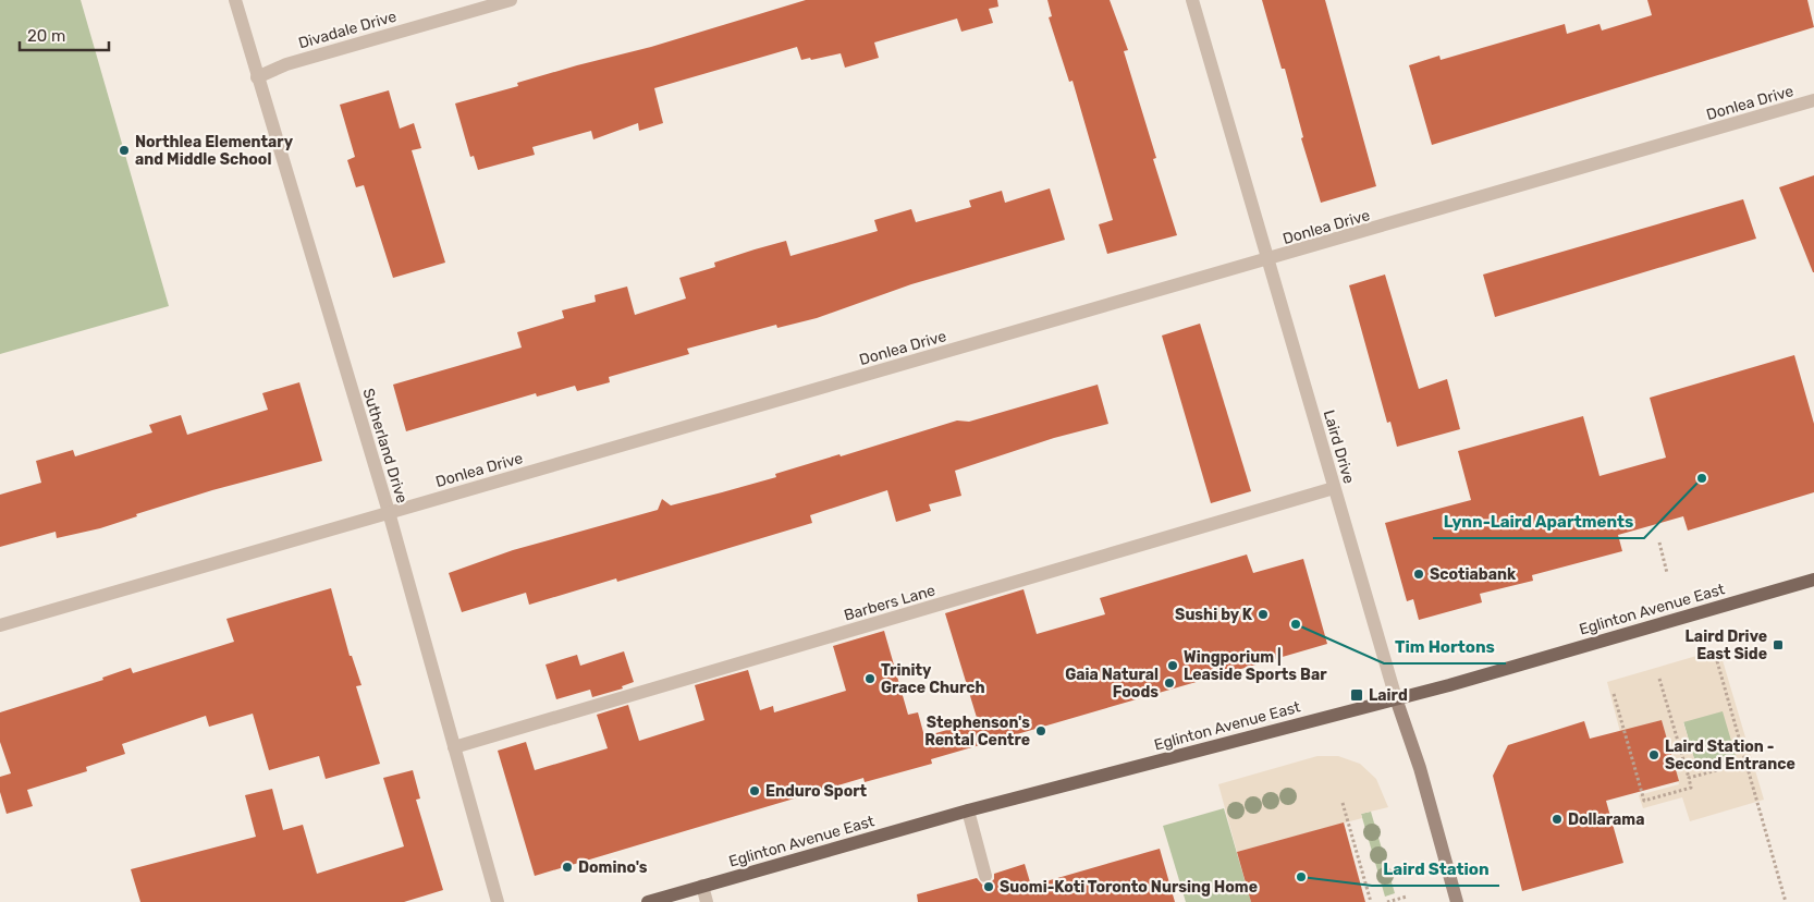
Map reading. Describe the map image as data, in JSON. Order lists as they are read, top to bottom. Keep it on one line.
{"streets":{"main road":["Laird Drive","Eglinton Avenue East"],"street":["Divadale Drive","Donlea Drive","Sutherland Drive","Barbers Lane"]},"crossings":[["Divadale Drive","Sutherland Drive"],["Donlea Drive","Sutherland Drive"],["Donlea Drive","Laird Drive"],["Sutherland Drive","Barbers Lane"],["Laird Drive","Barbers Lane"],["Laird Drive","Eglinton Avenue East"]],"places":{"other":["Northlea Elementary and Middle School","Lynn-Laird Apartments","Scotiabank","Sushi by K","Tim Hortons","Wingporium | Leaside Sports Bar","Trinity Grace Church","Gaia Natural Foods","Stephenson's Rental Centre","Laird Station - Second Entrance","Enduro Sport","Dollarama","Domino's","Laird Station","Suomi-Koti Toronto Nursing Home"],"transit":["Laird Drive East Side","Laird"]},"scale_bar":"20 m"}
